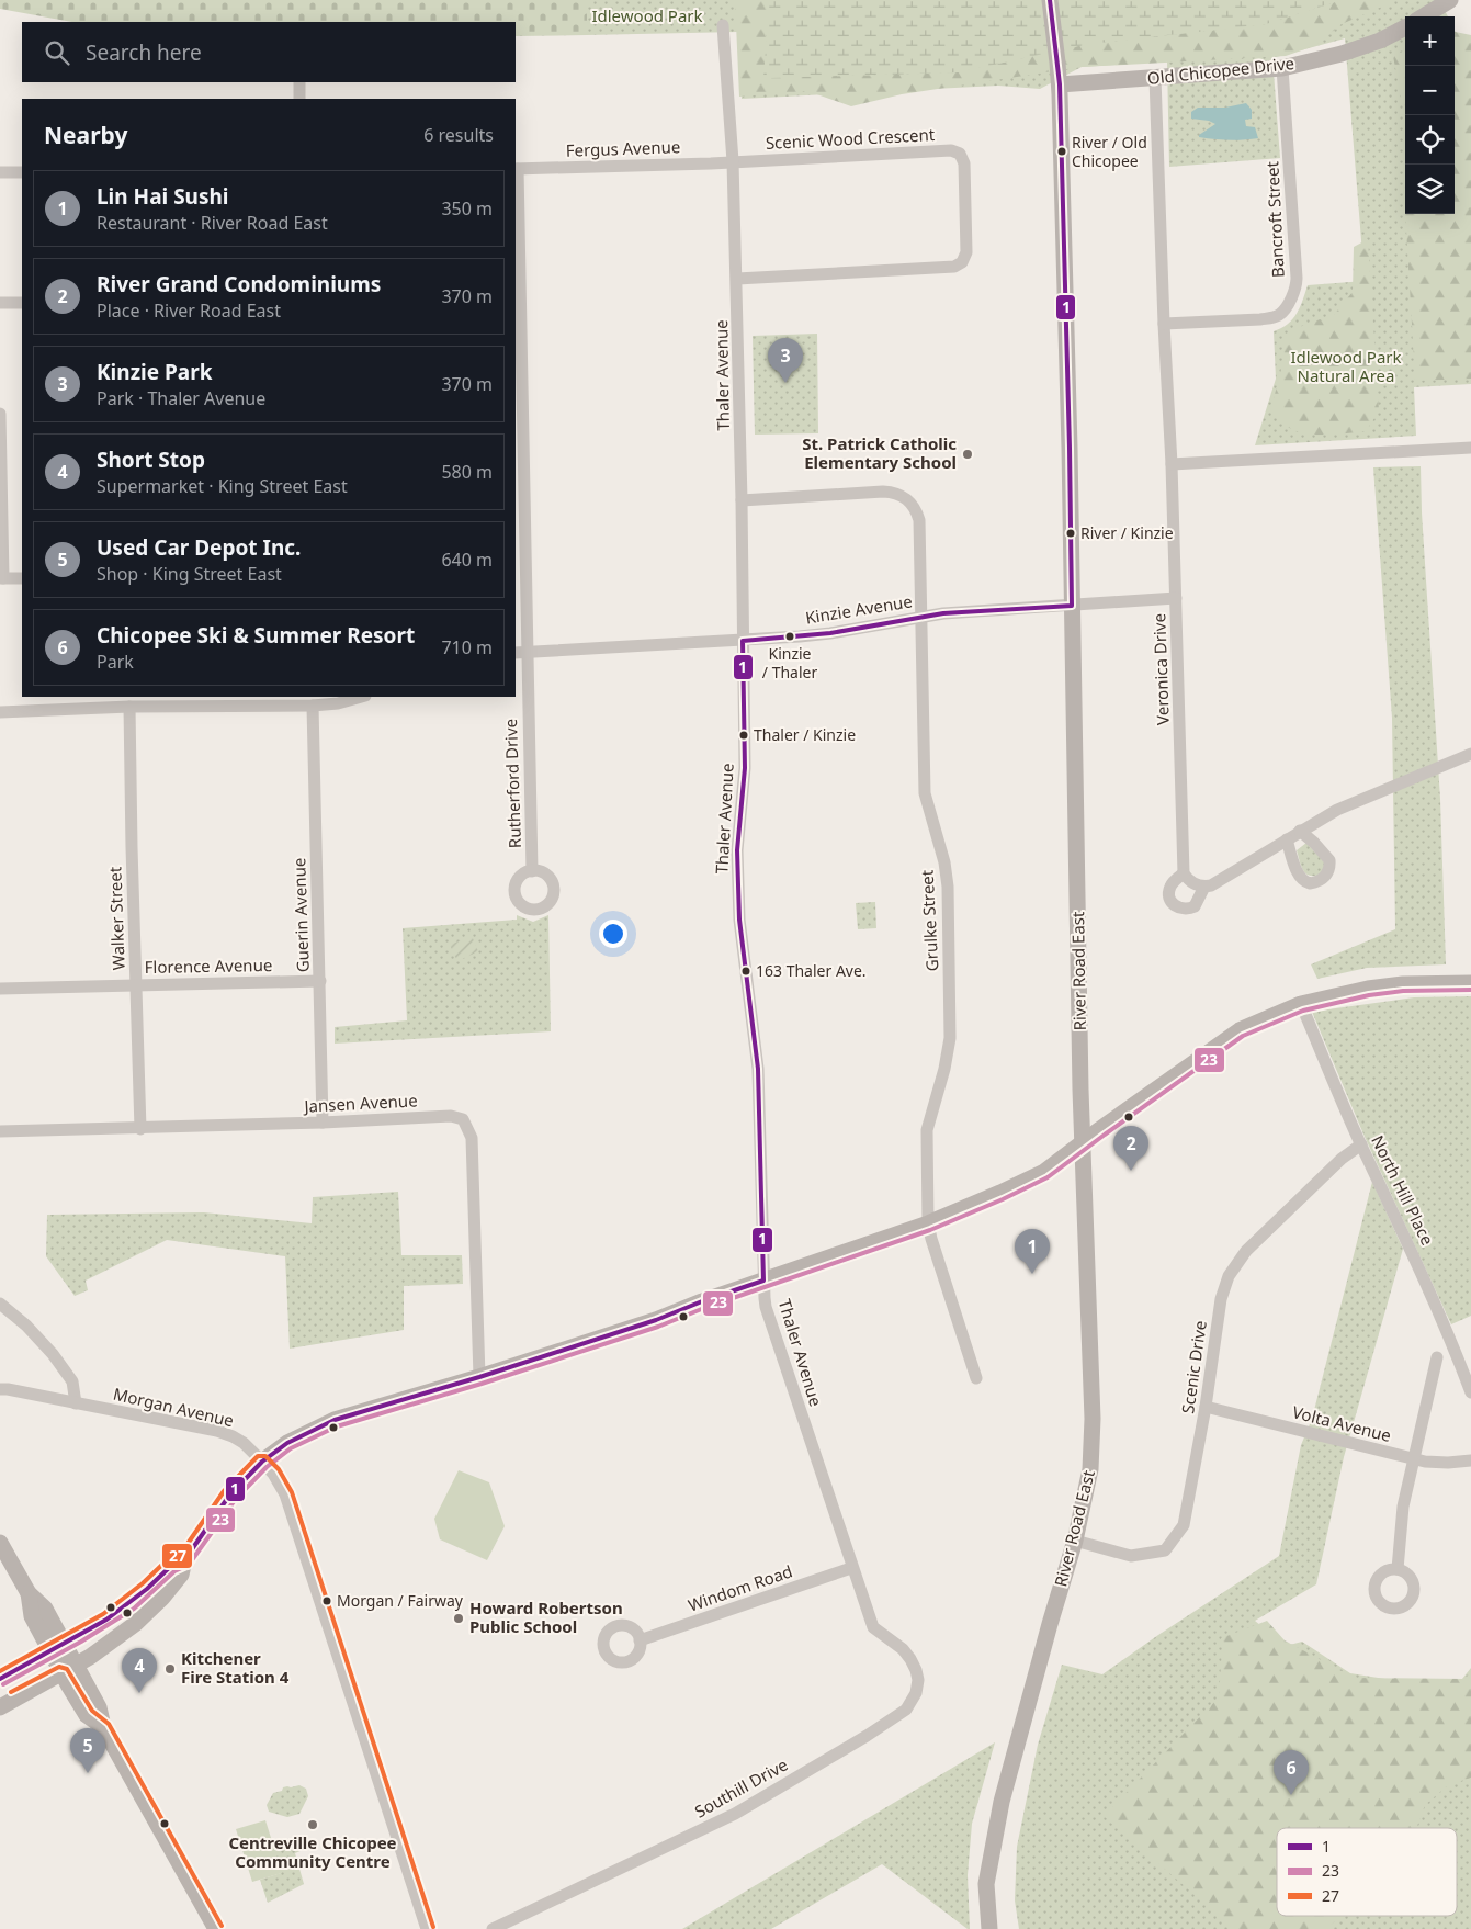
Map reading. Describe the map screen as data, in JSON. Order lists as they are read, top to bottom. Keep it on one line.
{"streets":{"street":["Old Chicopee Drive","Scenic Wood Crescent","Fergus Avenue","Bancroft Street","Thaler Avenue","Kinzie Avenue","Veronica Drive","Rutherford Drive","Guerin Avenue","Walker Street","Grulke Street","Florence Avenue","River Road East","Jansen Avenue","North Hill Place","Scenic Drive","Morgan Avenue","Volta Avenue","Windom Road","Southill Drive"]},"crossings":[["Old Chicopee Drive","Bancroft Street"],["Old Chicopee Drive","Veronica Drive"],["Old Chicopee Drive","River Road East"],["Scenic Wood Crescent","Fergus Avenue"],["Scenic Wood Crescent","Thaler Avenue"],["Fergus Avenue","Thaler Avenue"],["Fergus Avenue","Rutherford Drive"],["Bancroft Street","Veronica Drive"],["Thaler Avenue","Kinzie Avenue"],["Thaler Avenue","Grulke Street"],["Thaler Avenue","Windom Road"],["Thaler Avenue","Southill Drive"],["Kinzie Avenue","Veronica Drive"],["Kinzie Avenue","Rutherford Drive"],["Kinzie Avenue","Grulke Street"],["Kinzie Avenue","River Road East"],["Guerin Avenue","Florence Avenue"],["Guerin Avenue","Jansen Avenue"],["Walker Street","Florence Avenue"],["Walker Street","Jansen Avenue"],["River Road East","Scenic Drive"],["North Hill Place","Scenic Drive"],["Scenic Drive","Volta Avenue"]],"parks":["Idlewood Park","Idlewood Park Natural Area"],"places":["River / Old Chicopee","St. Patrick Catholic Elementary School","River / Kinzie","Kinzie / Thaler","Thaler / Kinzie","163 Thaler Ave.","Morgan / Fairway","Howard Robertson Public School","Kitchener Fire Station 4","Centreville Chicopee Community Centre"],"lines":["transit line 1","transit line 23","transit line 27"],"legend":["1","23","27"],"page":{"map_buttons":["+","−"],"search":"Search here","heading":["Nearby","6 results"],"list":[{"mark":"1","name":"Lin Hai Sushi","note":"Restaurant · River Road East","value":"350 m"},{"mark":"2","name":"River Grand Condominiums","note":"Place · River Road East","value":"370 m"},{"mark":"3","name":"Kinzie Park","note":"Park · Thaler Avenue","value":"370 m"},{"mark":"4","name":"Short Stop","note":"Supermarket · King Street East","value":"580 m"},{"mark":"5","name":"Used Car Depot Inc.","note":"Shop · King Street East","value":"640 m"},{"mark":"6","name":"Chicopee Ski & Summer Resort","note":"Park","value":"710 m"}],"pins":["3","2","1","4","5","6"]}}
